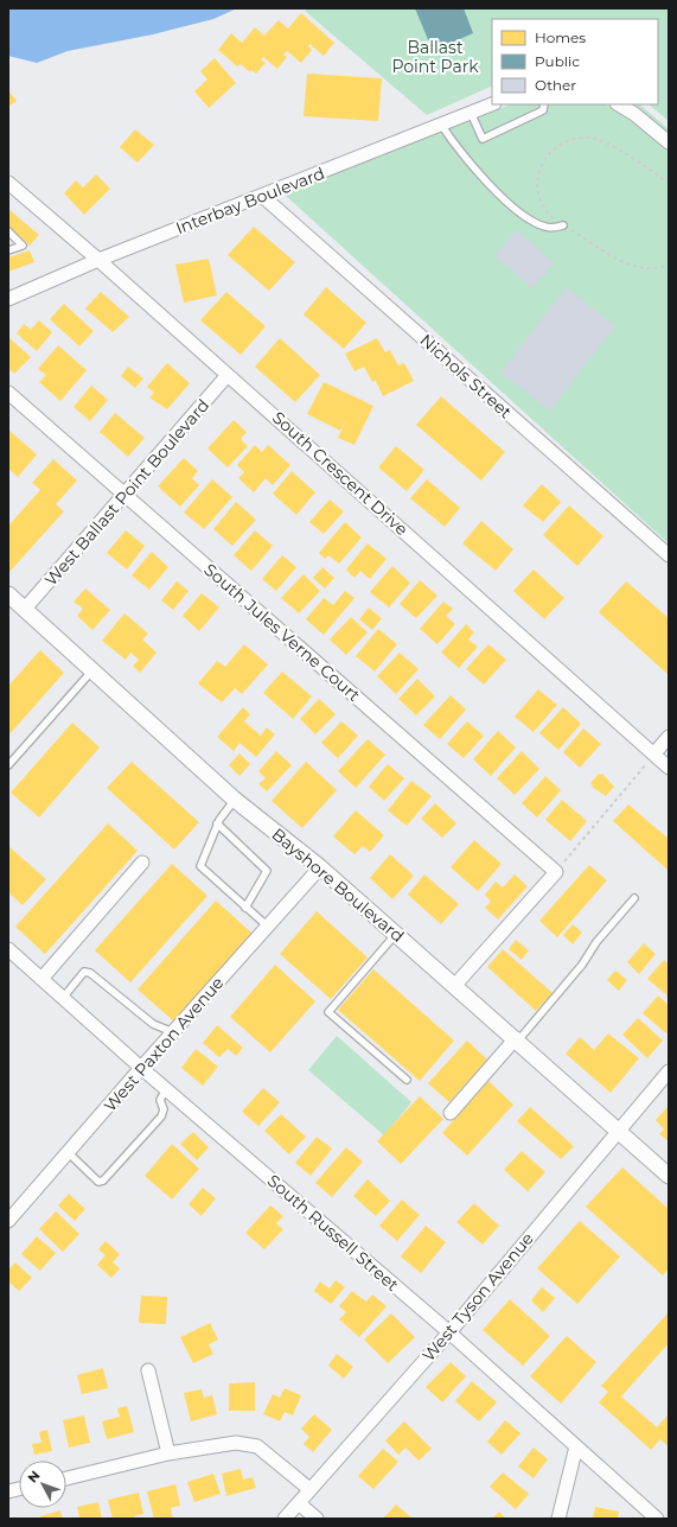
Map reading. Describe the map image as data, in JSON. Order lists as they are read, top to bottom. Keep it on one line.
{"streets":{"street":["Interbay Boulevard","Nichols Street","South Crescent Drive","West Ballast Point Boulevard","South Jules Verne Court","Bayshore Boulevard","West Paxton Avenue","South Russell Street","West Tyson Avenue"]},"crossings":[["Interbay Boulevard","Nichols Street"],["Interbay Boulevard","South Crescent Drive"],["South Crescent Drive","West Ballast Point Boulevard"],["West Ballast Point Boulevard","South Jules Verne Court"],["West Ballast Point Boulevard","Bayshore Boulevard"],["Bayshore Boulevard","West Paxton Avenue"],["Bayshore Boulevard","West Tyson Avenue"],["West Paxton Avenue","South Russell Street"],["South Russell Street","West Tyson Avenue"]],"parks":["Ballast Point Park"],"legend":["Homes","Public","Other"],"north":"top left"}
